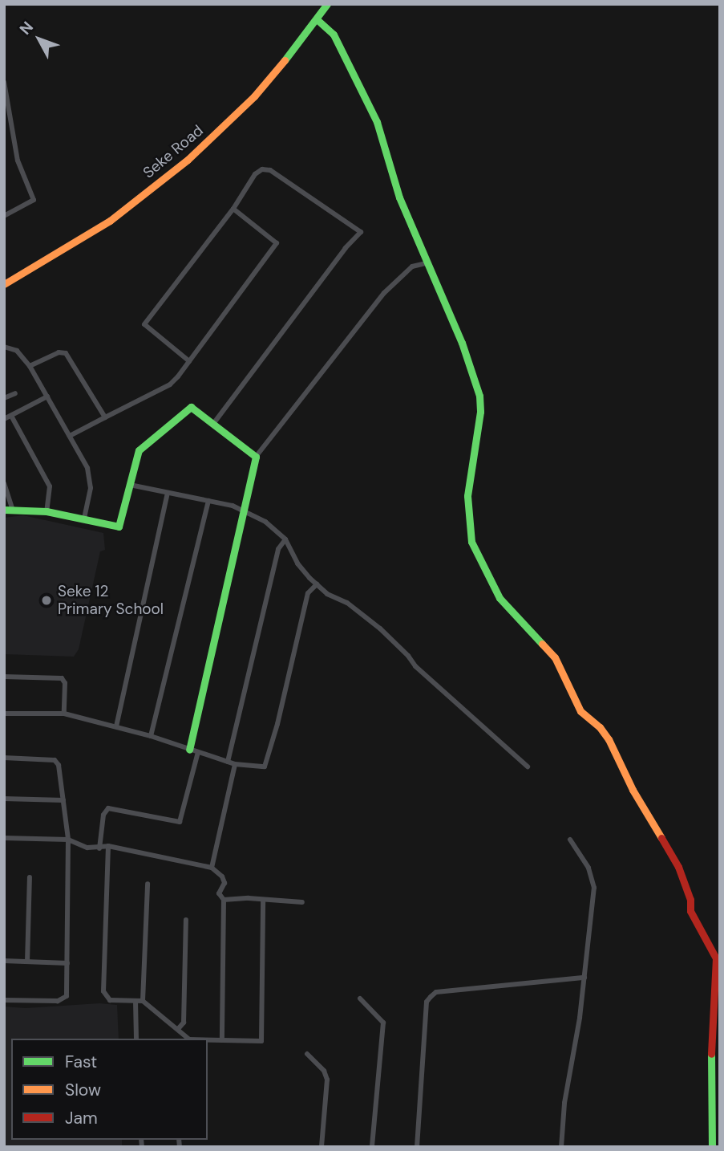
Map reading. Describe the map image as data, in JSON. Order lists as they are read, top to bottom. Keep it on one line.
{"streets":{"street":["Seke Road"]},"places":["Seke 12 Primary School"],"legend":["Fast","Slow","Jam"],"north":"top left"}
